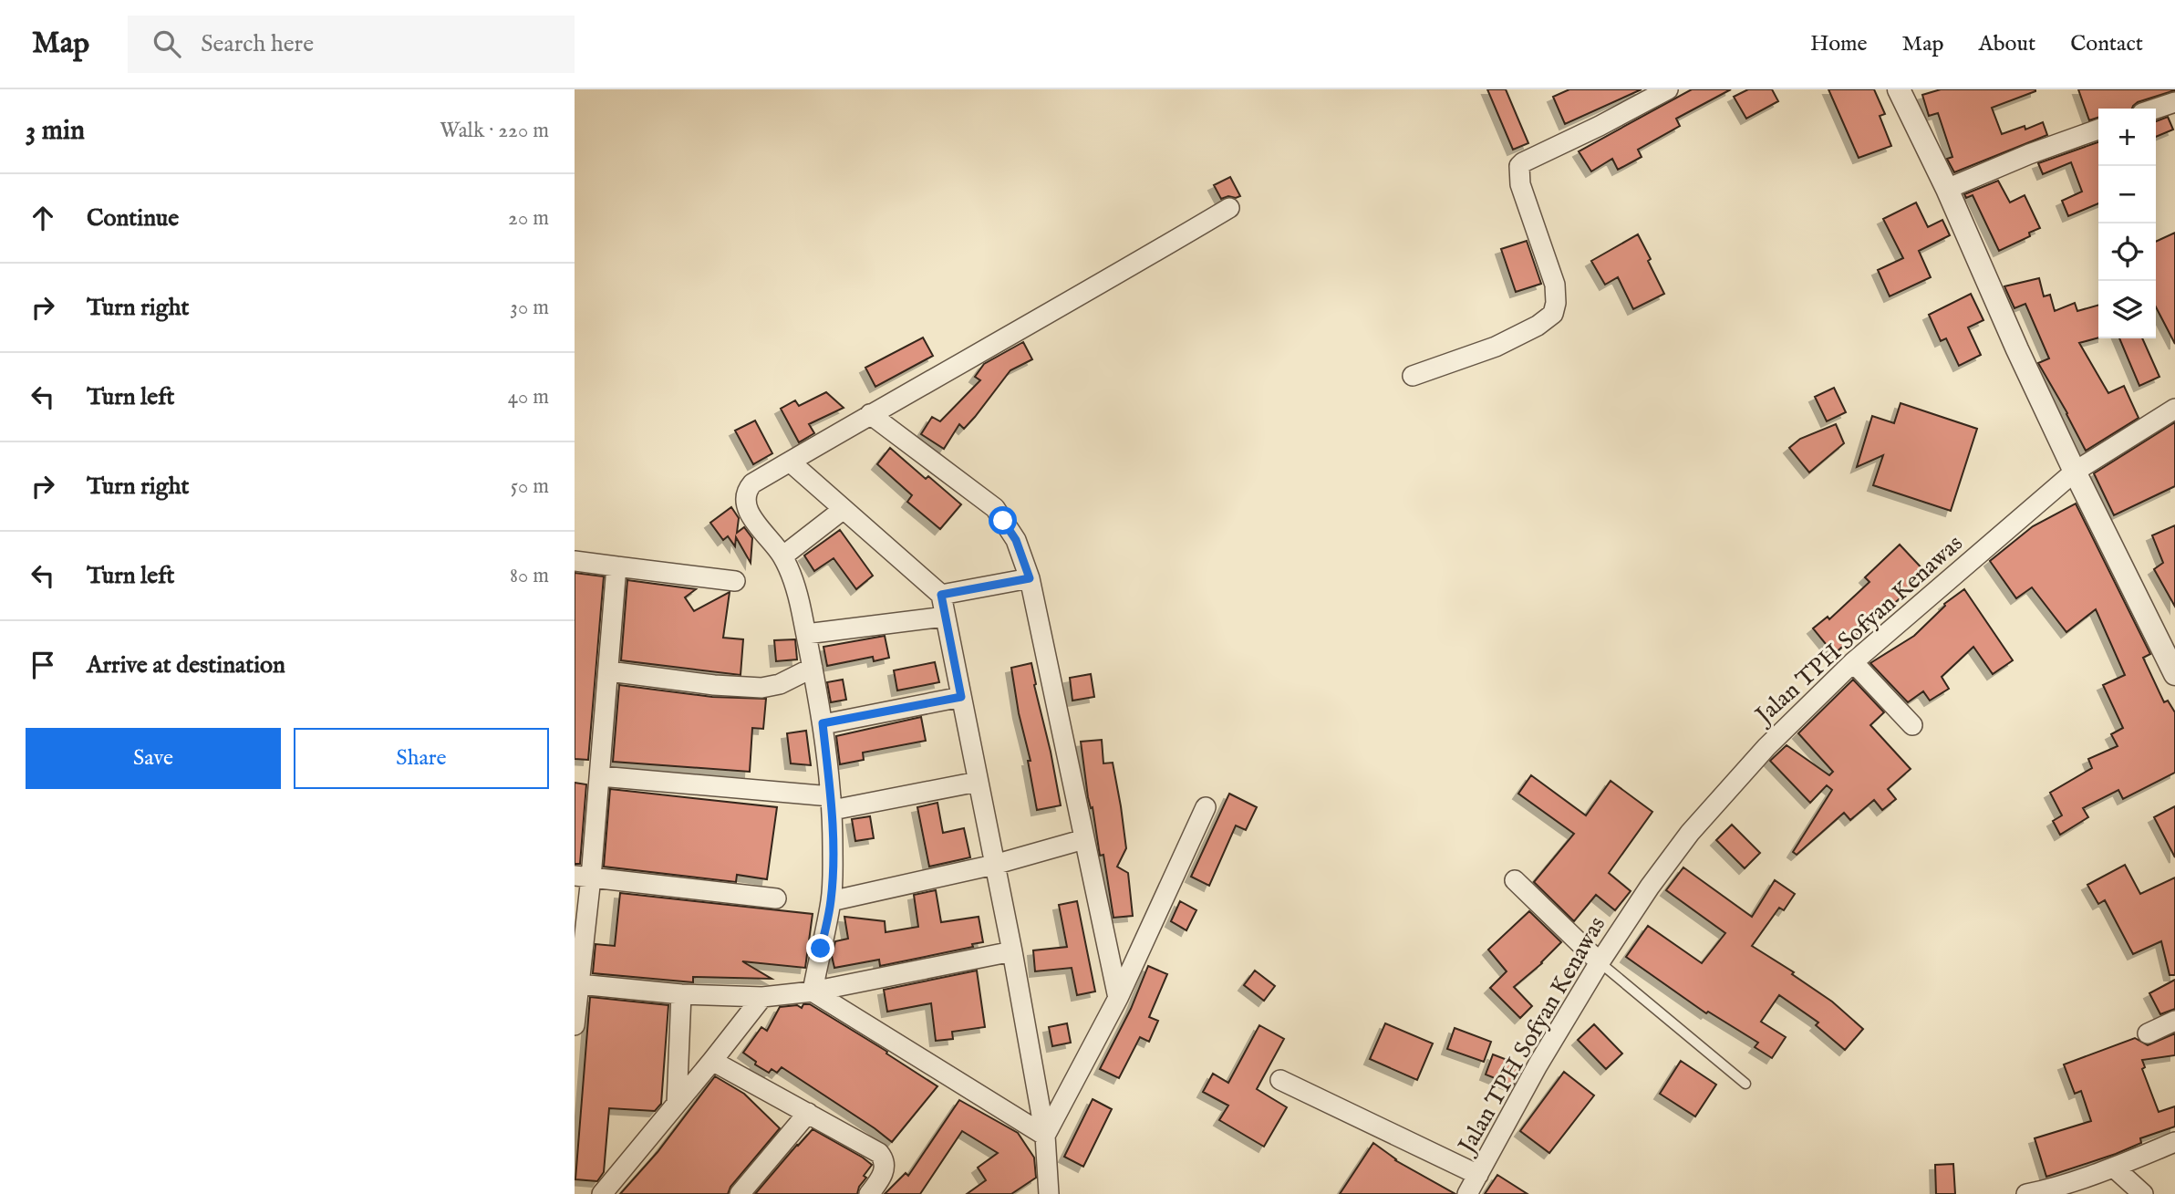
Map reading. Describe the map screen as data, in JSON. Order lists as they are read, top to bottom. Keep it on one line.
{"streets":{"street":["Jalan TPH Sofyan Kenawas"]},"page":{"header":"Map","search":"Search here","nav":["Home","Map","About","Contact"],"heading":["3 min","Walk · 220 m"],"map_buttons":["+","−"],"list":[["Continue","20 m"],["Turn right","30 m"],["Turn left","40 m"],["Turn right","50 m"],["Turn left","80 m"],"Arrive at destination"],"buttons":["Save","Share"]}}
